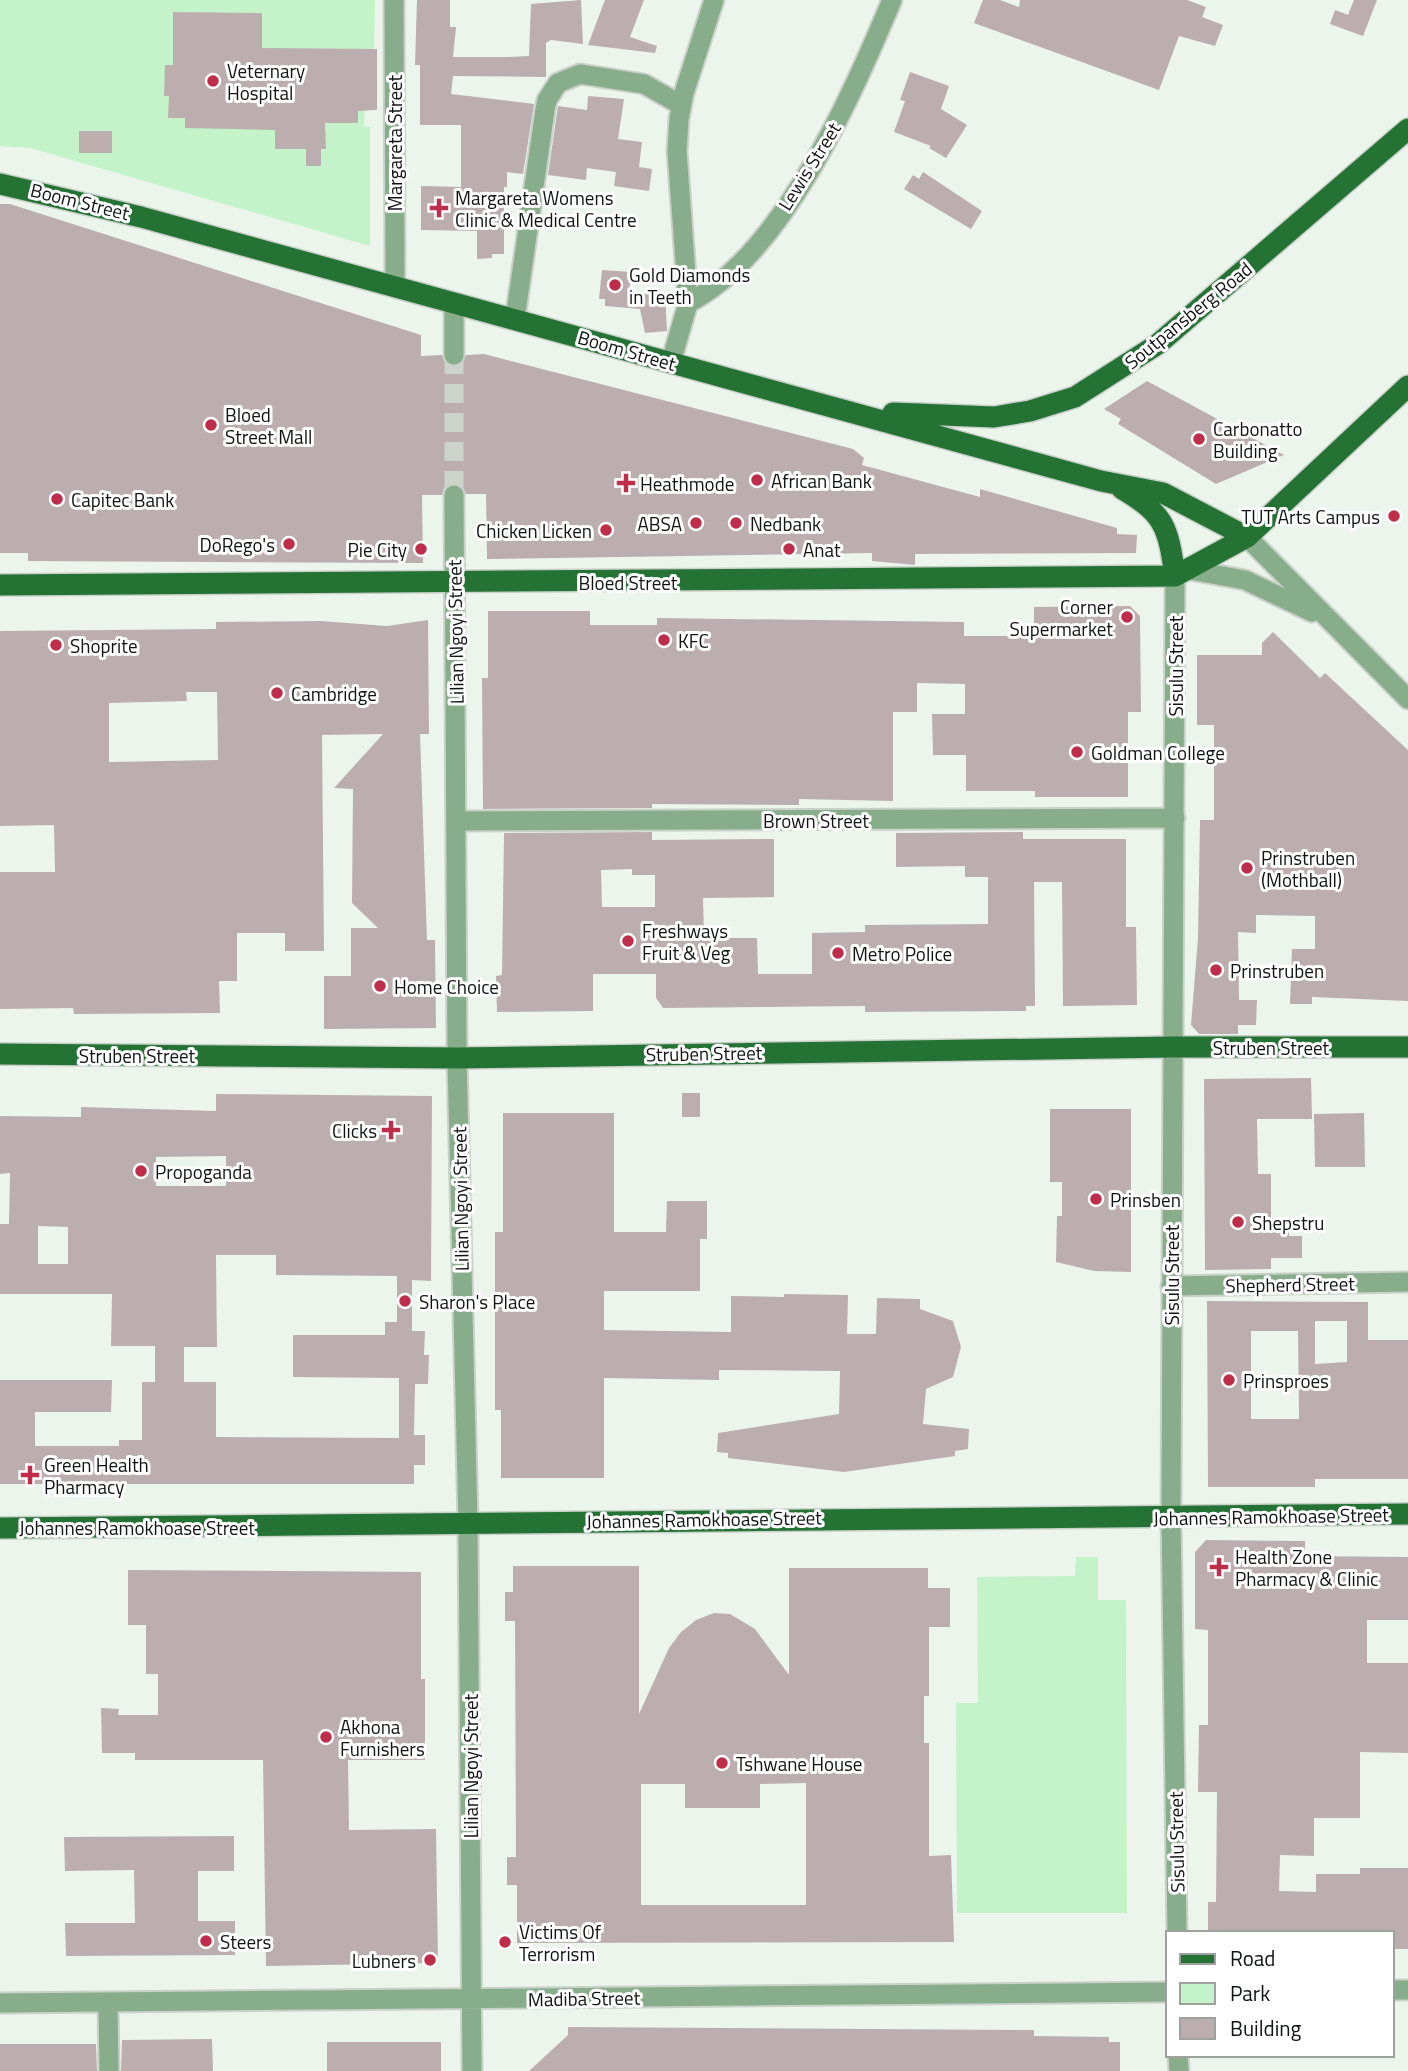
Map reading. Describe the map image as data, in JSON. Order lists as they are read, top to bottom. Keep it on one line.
{"streets":{"main road":["Boom Street","Soutpansberg Road","Bloed Street","Struben Street","Johannes Ramokhoase Street"],"street":["Margareta Street","Lewis Street","Lilian Ngoyi Street","Sisulu Street","Brown Street","Shepherd Street","Madiba Street"]},"crossings":[["Margareta Street","Boom Street"],["Boom Street","Soutpansberg Road"],["Boom Street","Bloed Street"],["Bloed Street","Lilian Ngoyi Street"],["Bloed Street","Sisulu Street"],["Lilian Ngoyi Street","Brown Street"],["Lilian Ngoyi Street","Struben Street"],["Lilian Ngoyi Street","Johannes Ramokhoase Street"],["Lilian Ngoyi Street","Madiba Street"],["Sisulu Street","Brown Street"],["Sisulu Street","Struben Street"],["Sisulu Street","Shepherd Street"],["Sisulu Street","Johannes Ramokhoase Street"]],"places":{"other":["Veternary Hospital","Gold Diamonds in Teeth","Bloed Street Mall","Carbonatto Building","African Bank","Capitec Bank","TUT Arts Campus","ABSA","Nedbank","Chicken Licken","DoRego's","Pie City","Anat","Corner Supermarket","KFC","Shoprite","Cambridge","Goldman College","Prinstruben (Mothball)","Freshways Fruit & Veg","Metro Police","Prinstruben","Home Choice","Propoganda","Prinsben","Shepstru","Sharon's Place","Prinsproes","Akhona Furnishers","Tshwane House","Steers","Victims Of Terrorism","Lubners"],"health":["Margareta Womens Clinic & Medical Centre","Heathmode","Clicks","Green Health Pharmacy","Health Zone Pharmacy & Clinic"]},"legend":["Road","Park","Building"]}
